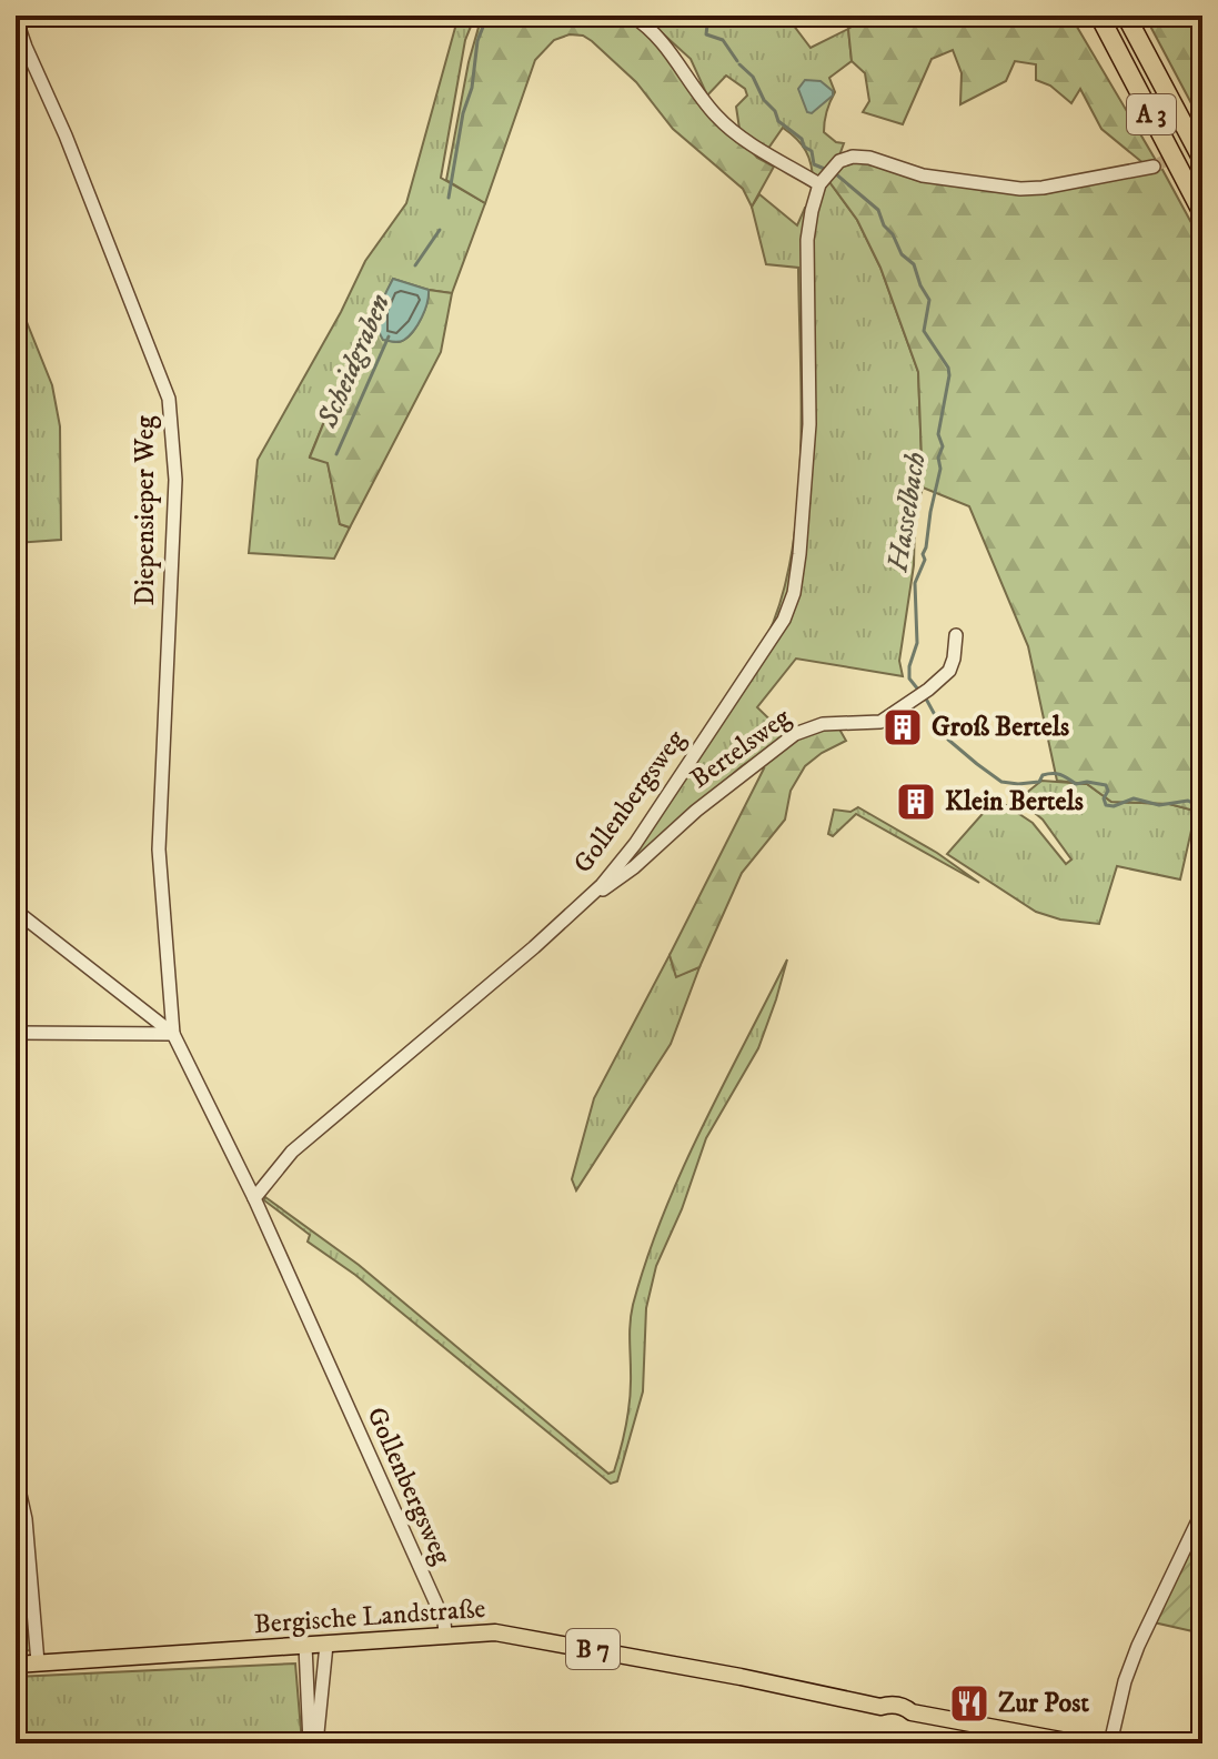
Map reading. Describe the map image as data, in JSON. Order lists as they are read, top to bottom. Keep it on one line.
{"streets":{"highway":["A 3"],"main road":["Bergische Landstraße","B 7"],"street":["Diepensieper Weg","Bertelsweg","Gollenbergsweg"]},"crossings":[["Bertelsweg","Gollenbergsweg"],["Gollenbergsweg","Bergische Landstraße"]],"water":["Scheidgraben","Hasselbach"],"places":{"building":["Groß Bertels","Klein Bertels"],"restaurant":["Zur Post"]}}
